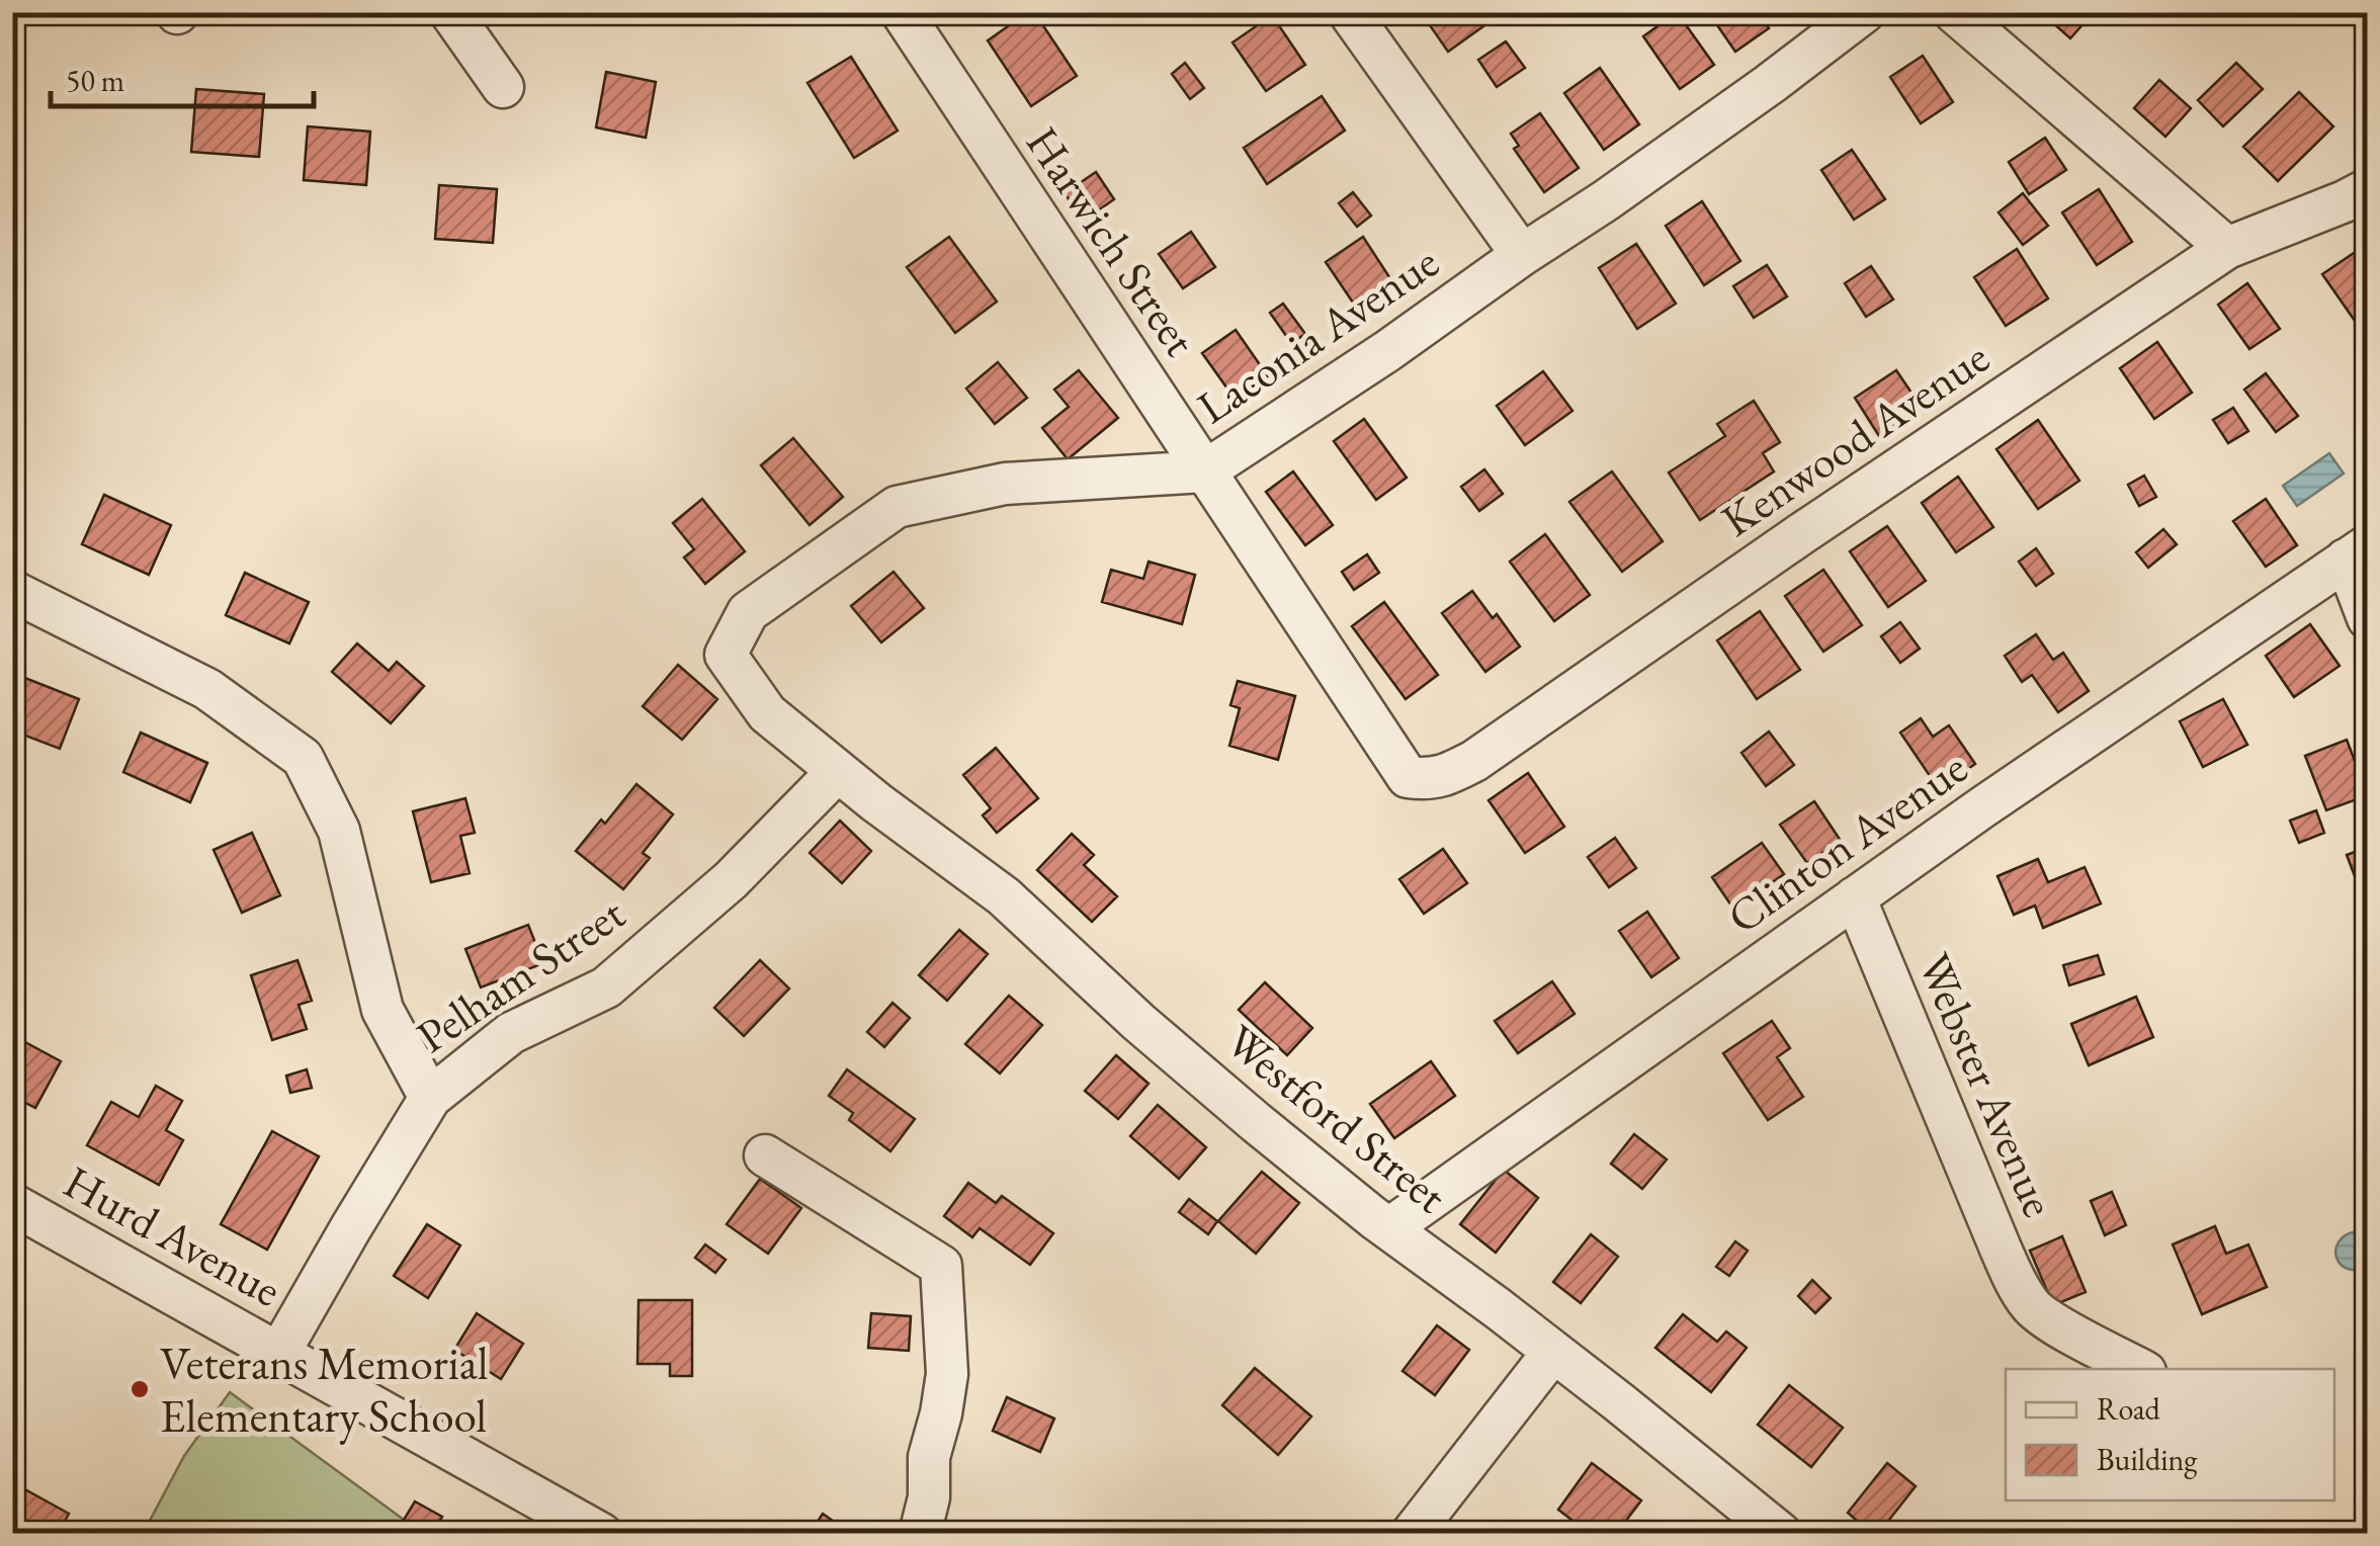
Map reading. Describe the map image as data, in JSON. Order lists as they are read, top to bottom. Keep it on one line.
{"streets":{"street":["Harwich Street","Laconia Avenue","Kenwood Avenue","Clinton Avenue","Pelham Street","Webster Avenue","Westford Street","Hurd Avenue"]},"crossings":[["Harwich Street","Laconia Avenue"],["Harwich Street","Kenwood Avenue"],["Laconia Avenue","Pelham Street"],["Laconia Avenue","Westford Street"],["Clinton Avenue","Webster Avenue"],["Clinton Avenue","Westford Street"],["Pelham Street","Westford Street"],["Pelham Street","Hurd Avenue"]],"places":["Veterans Memorial Elementary School"],"legend":["Road","Building"],"scale_bar":"50 m"}
